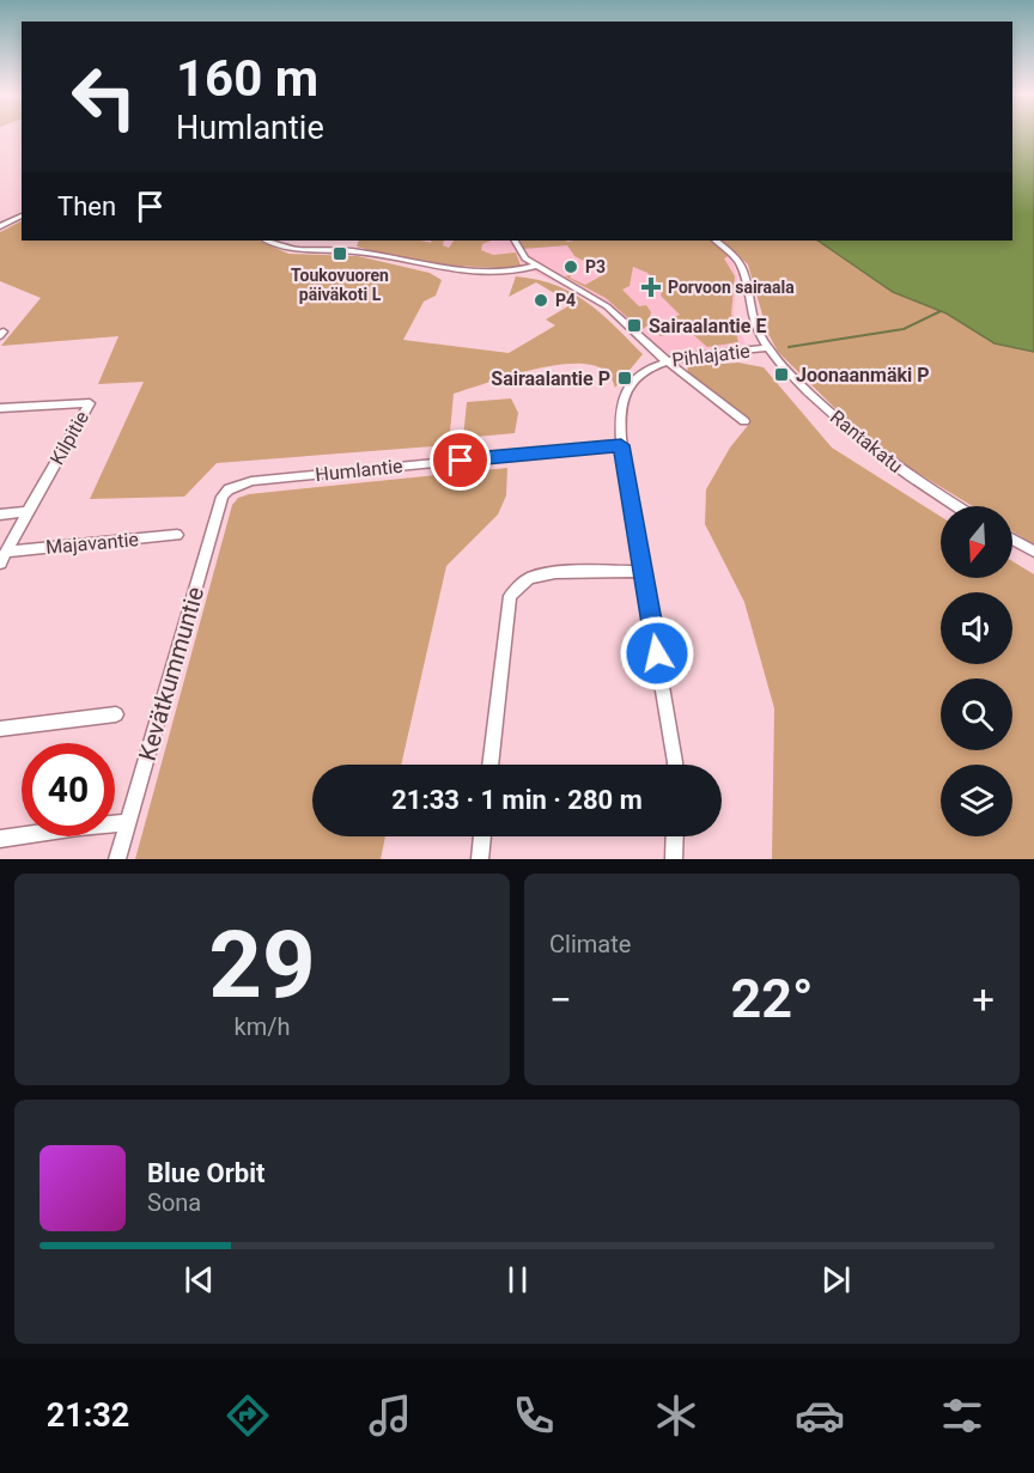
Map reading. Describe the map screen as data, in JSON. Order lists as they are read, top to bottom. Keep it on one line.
{"streets":{"street":["Pihlajatie","Kilpitie","Rantakatu","Humlantie","Majavantie","Kevätkummuntie"]},"crossings":[["Pihlajatie","Rantakatu"],["Pihlajatie","Humlantie"],["Humlantie","Kevätkummuntie"]],"places":{"transit":["Toukovuoren päiväkoti L","Sairaalantie E","Joonaanmäki P","Sairaalantie P"],"other":["P3","P4"],"health":["Porvoon sairaala"]},"north":"bottom","page":{"turn":["160 m","Humlantie"],"then":"Then","limit":"40","trip":"21:33 · 1 min · 280 m","tile":[["29","km/h"],"Climate"],"heat":["−","22°","+"],"song":["Blue Orbit","Sona"],"tabs":"21:32"}}
